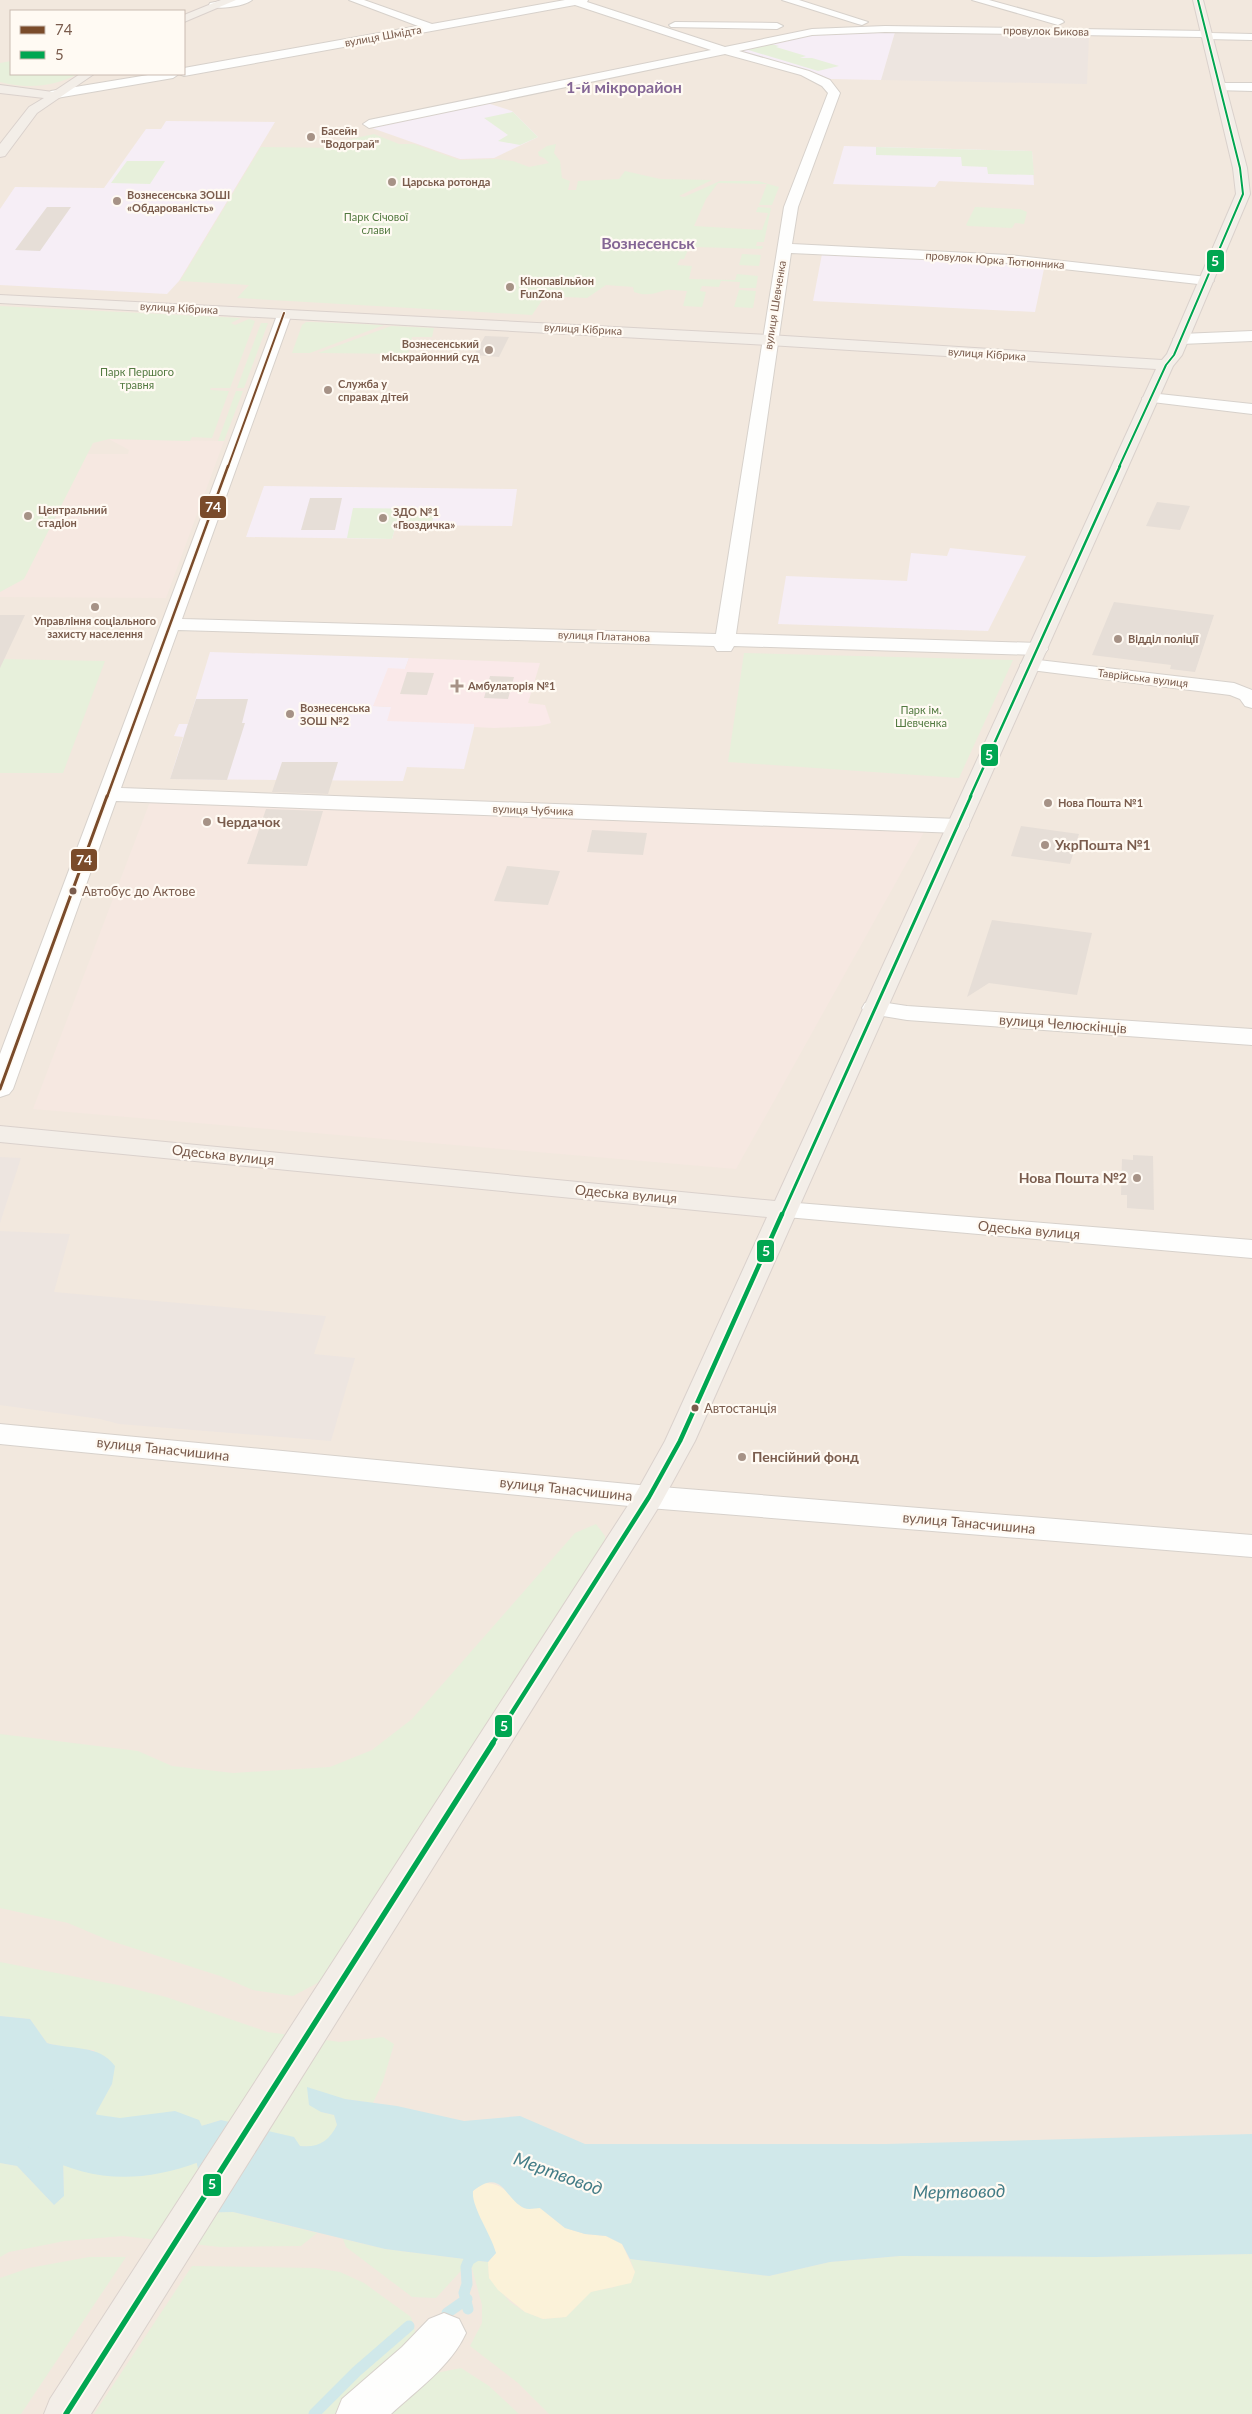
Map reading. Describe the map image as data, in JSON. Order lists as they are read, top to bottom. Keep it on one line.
{"streets":{"main road":["вулиця Кібрика","Одеська вулиця"],"street":["провулок Бикова","вулиця Шмідта","провулок Юрка Тютюнника","вулиця Шевченка","вулиця Платанова","Таврійська вулиця","вулиця Чубчика","вулиця Челюскінців","вулиця Танасчишина"]},"crossings":[["провулок Бикова","вулиця Шевченка"],["провулок Юрка Тютюнника","вулиця Шевченка"],["вулиця Шевченка","вулиця Кібрика"],["вулиця Шевченка","вулиця Платанова"],["вулиця Платанова","Таврійська вулиця"]],"districts":["1-й мікрорайон","Вознесенськ"],"water":["Мертвовод"],"parks":["Парк Січової слави","Парк Першого травня","Парк ім. Шевченка"],"places":{"other":["Басейн \"Водограй\"","Царська ротонда","Вознесенська ЗОШІ «Обдарованість»","Кінопавільйон FunZona","Вознесенський міськрайонний суд","Служба у справах дітей","Центральний стадіон","ЗДО №1 «Гвоздичка»","Управління соціального захисту населення","Відділ поліції","Вознесенська ЗОШ №2","Нова Пошта №1","Чердачок","УкрПошта №1","Автобус до Актове","Нова Пошта №2","Автостанція","Пенсійний фонд"],"health":["Амбулаторія №1"]},"lines":["transit line 5","transit line 74"],"legend":["74","5"]}
